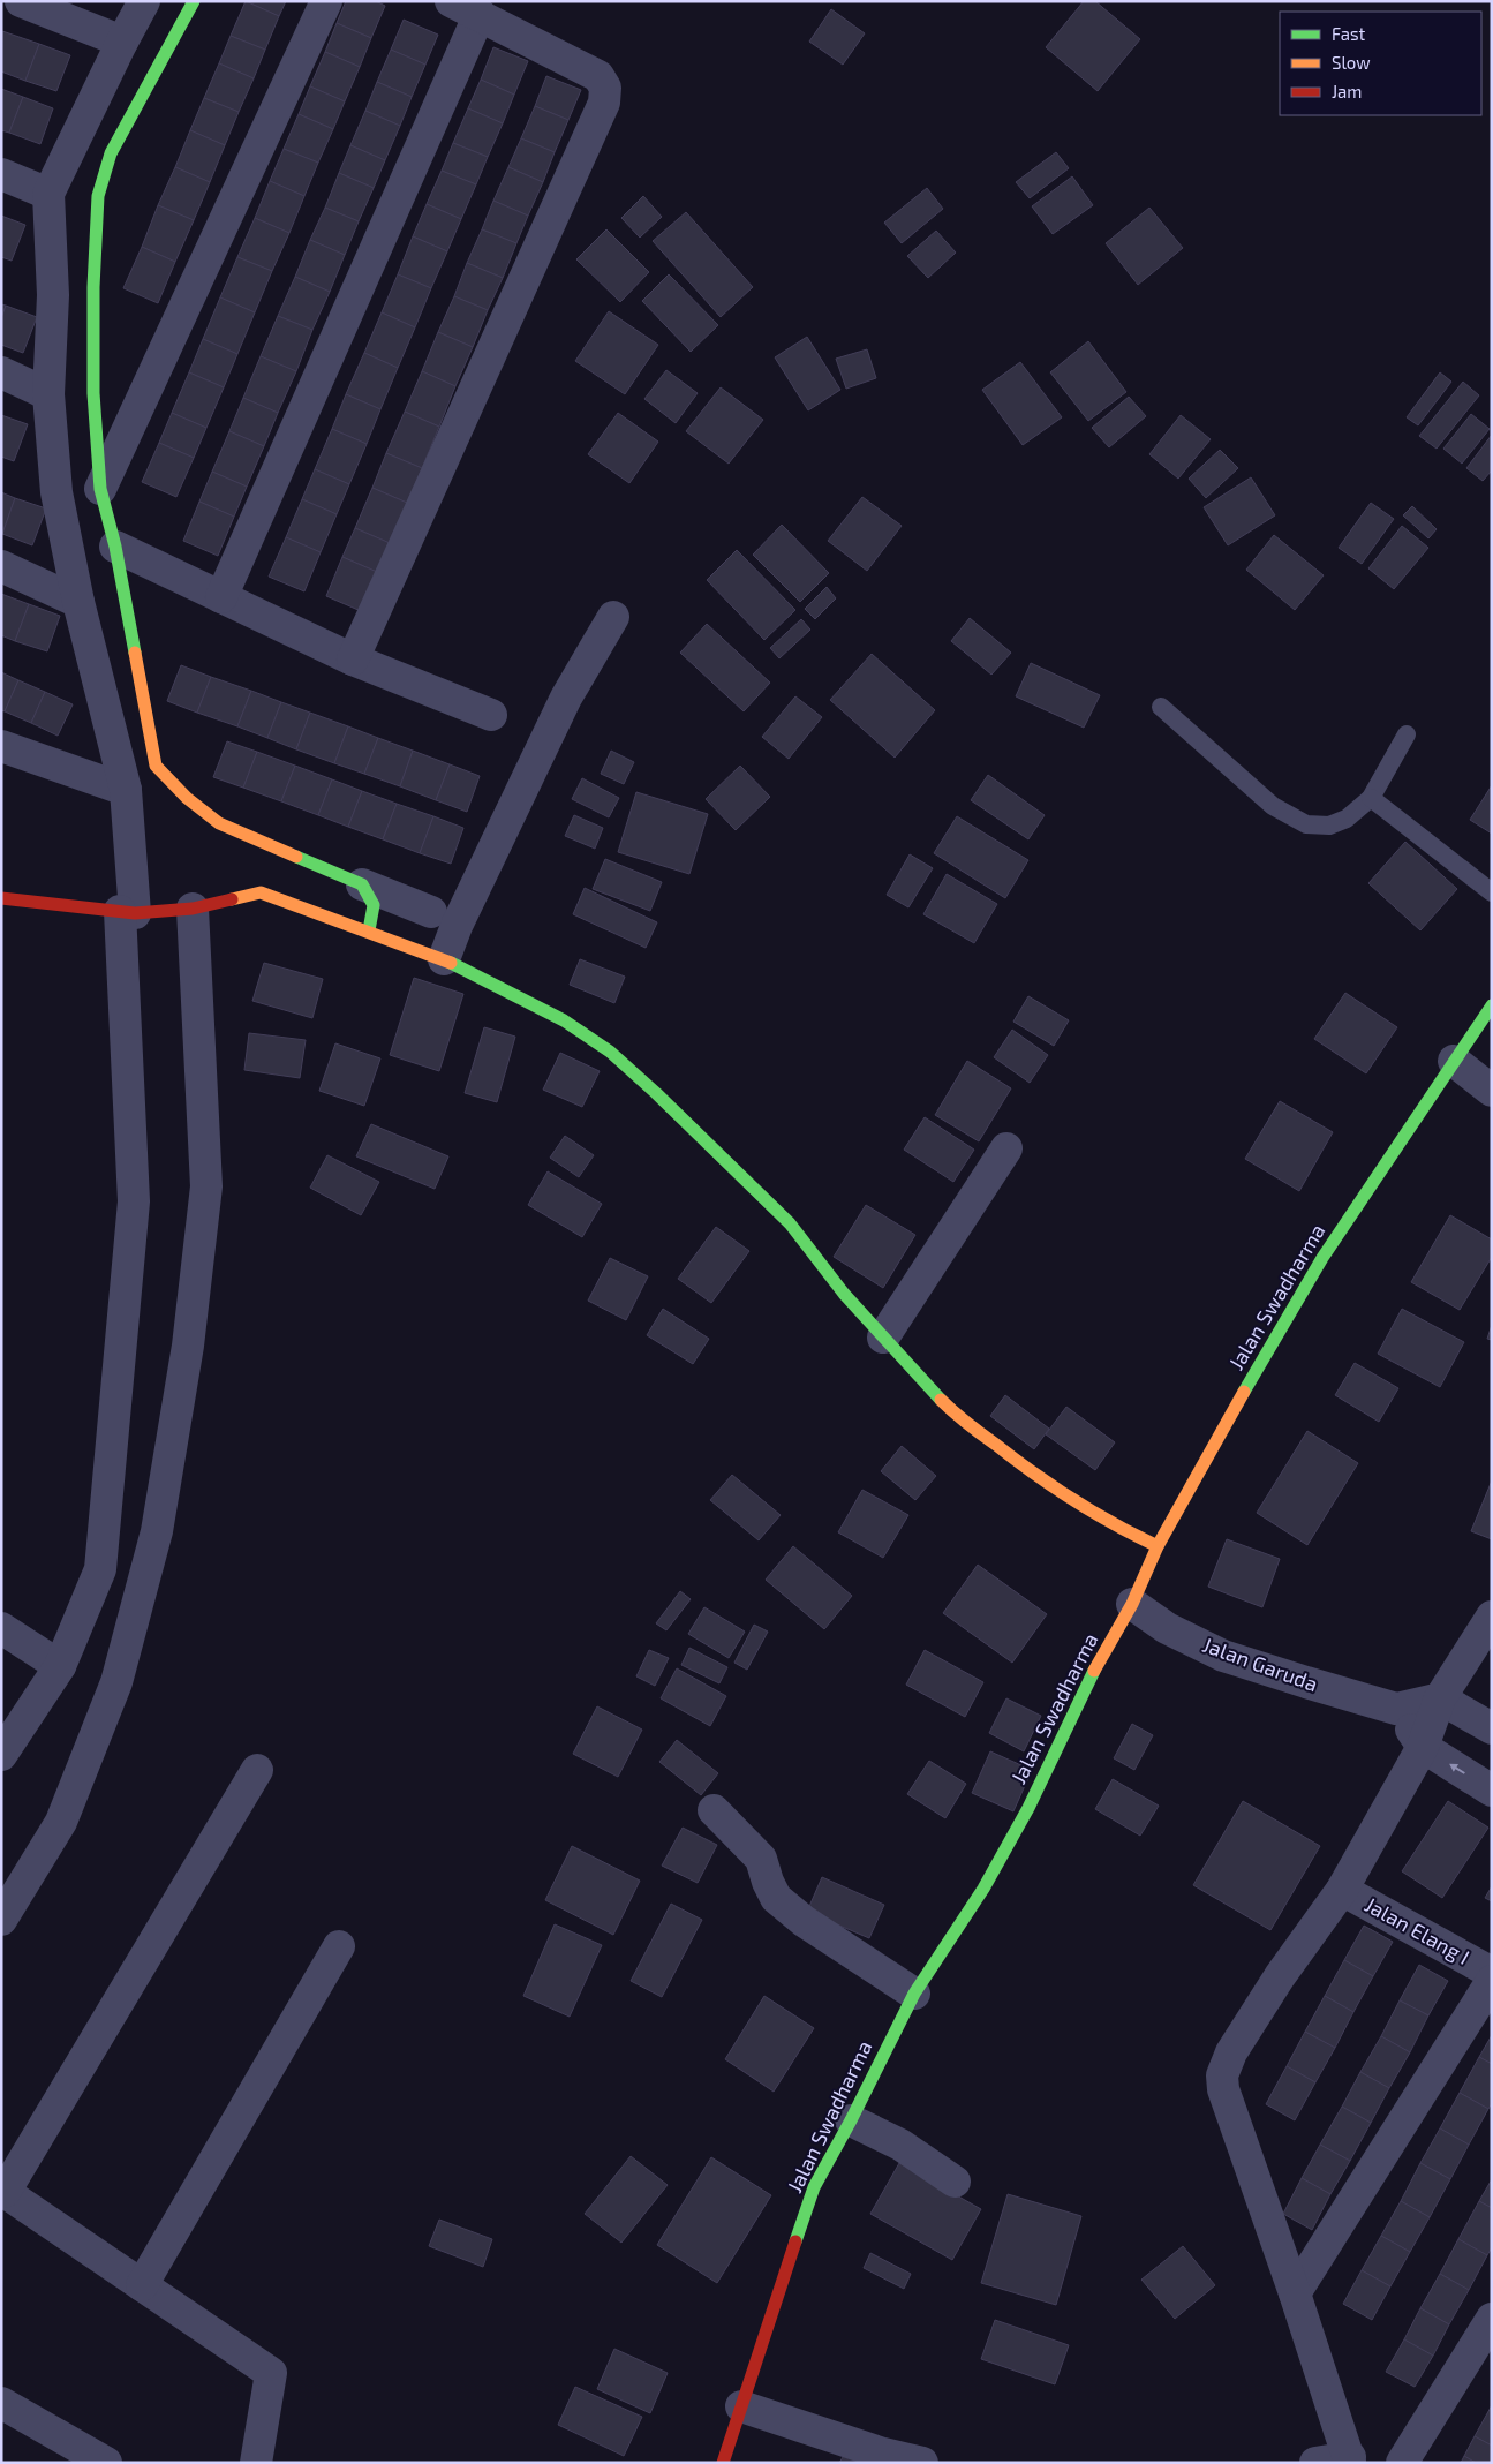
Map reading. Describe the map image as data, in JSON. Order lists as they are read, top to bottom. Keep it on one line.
{"streets":{"street":["Jalan Swadharma","Jalan Garuda","Jalan Elang I"]},"crossings":[["Jalan Swadharma","Jalan Garuda"]],"legend":["Fast","Slow","Jam"]}
